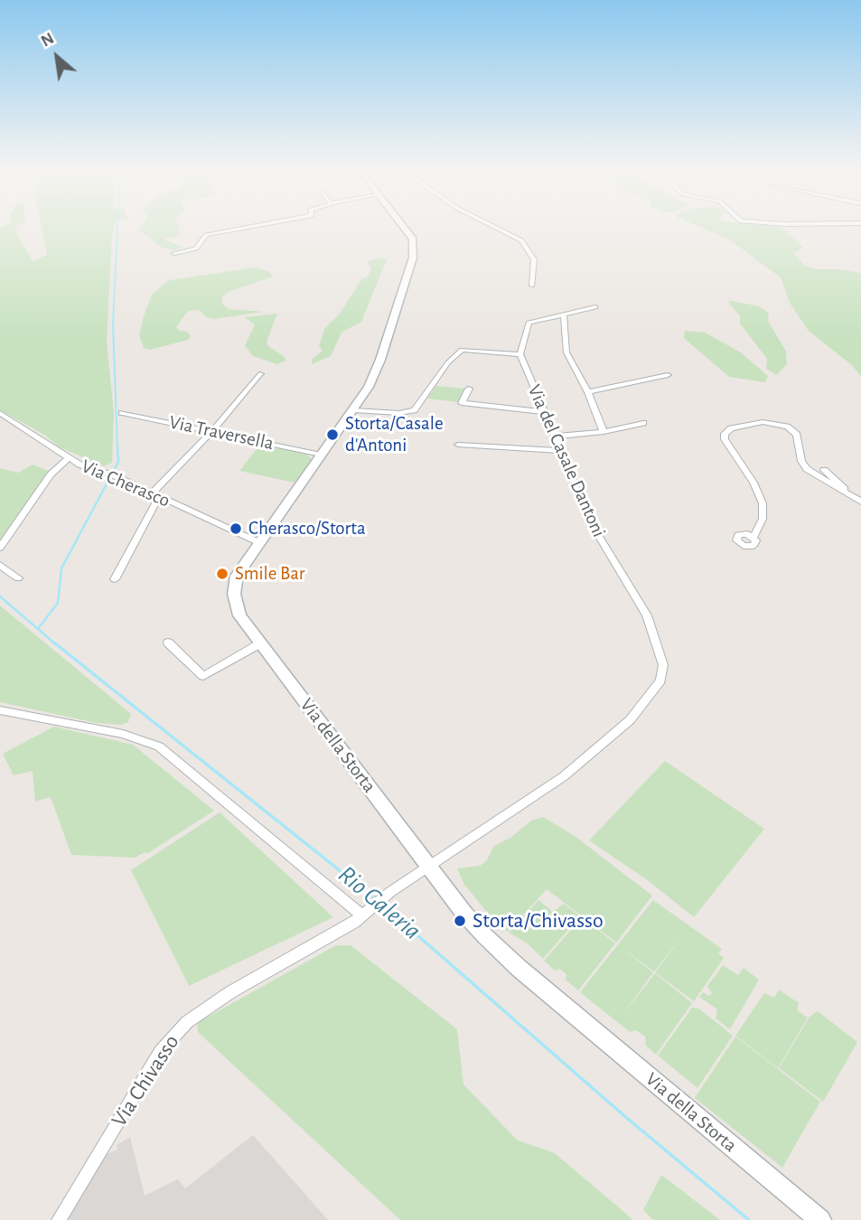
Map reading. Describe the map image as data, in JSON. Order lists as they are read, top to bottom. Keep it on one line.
{"streets":{"main road":["Via della Storta"],"street":["Via Traversella","Via del Casale Dantoni","Via Cherasco","Via Chivasso"]},"crossings":[["Via Traversella","Via della Storta"],["Via del Casale Dantoni","Via della Storta"],["Via del Casale Dantoni","Via Chivasso"],["Via Cherasco","Via della Storta"],["Via della Storta","Via Chivasso"]],"water":["Rio Galeria"],"places":["Storta/Casale d'Antoni","Cherasco/Storta","Smile Bar","Storta/Chivasso"],"north":"top left"}
